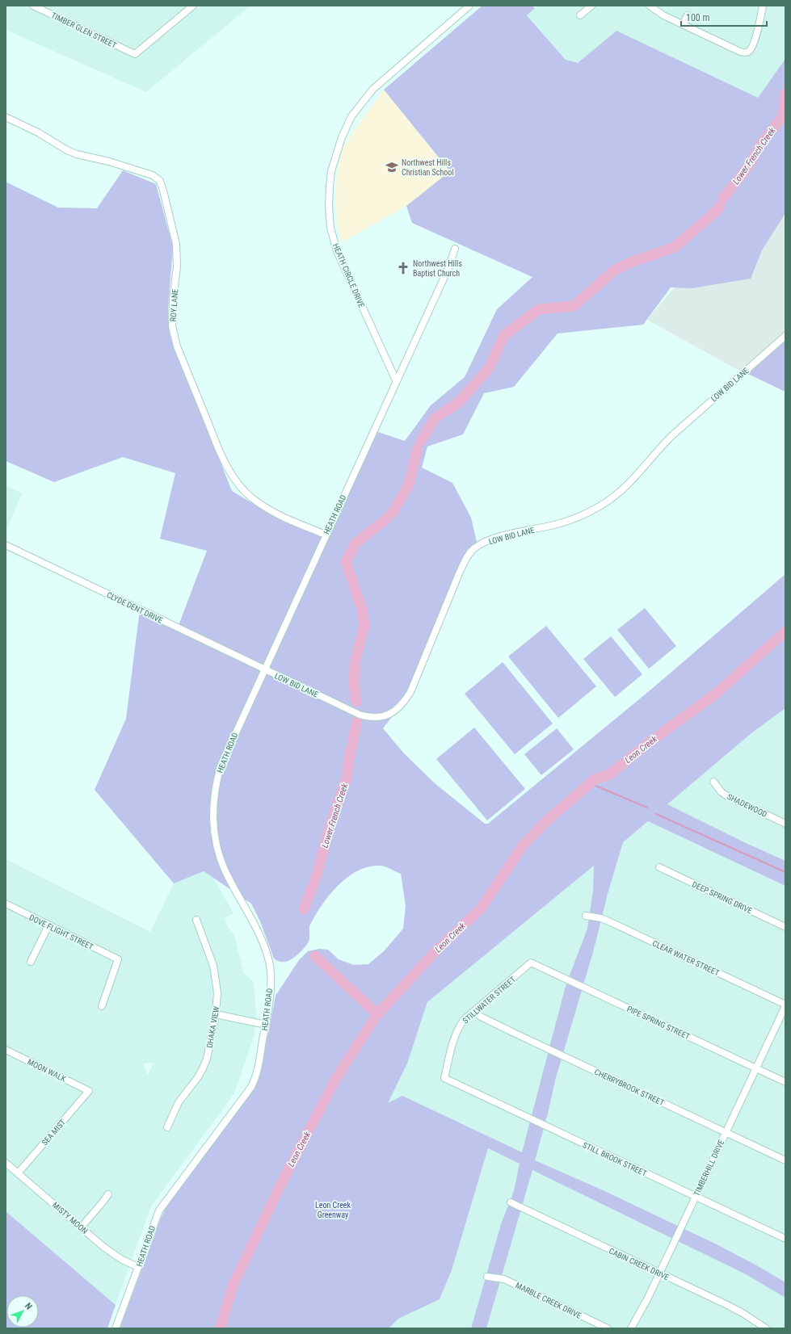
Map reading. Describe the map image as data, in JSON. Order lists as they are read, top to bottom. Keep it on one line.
{"streets":{"street":["TIMBER GLEN STREET","HEATH CIRCLE DRIVE","ROY LANE","LOW BID LANE","HEATH ROAD","CLYDE DENT DRIVE","SHADEWOOD","DEEP SPRING DRIVE","DOVE FLIGHT STREET","CLEAR WATER STREET","STILLWATER STREET","PIPE SPRING STREET","DHAKA VIEW","MOON WALK","CHERRYBROOK STREET","SEA MIST","STILL BROOK STREET","TIMBERHILL DRIVE","MISTY MOON","CABIN CREEK DRIVE","MARBLE CREEK DRIVE"]},"crossings":[["HEATH CIRCLE DRIVE","HEATH ROAD"],["ROY LANE","HEATH ROAD"],["LOW BID LANE","HEATH ROAD"],["LOW BID LANE","CLYDE DENT DRIVE"],["HEATH ROAD","CLYDE DENT DRIVE"],["HEATH ROAD","MISTY MOON"],["CLEAR WATER STREET","TIMBERHILL DRIVE"],["STILLWATER STREET","PIPE SPRING STREET"],["STILLWATER STREET","CHERRYBROOK STREET"],["STILLWATER STREET","STILL BROOK STREET"],["PIPE SPRING STREET","TIMBERHILL DRIVE"],["MOON WALK","SEA MIST"],["CHERRYBROOK STREET","TIMBERHILL DRIVE"],["SEA MIST","MISTY MOON"],["STILL BROOK STREET","TIMBERHILL DRIVE"],["TIMBERHILL DRIVE","CABIN CREEK DRIVE"]],"water":["Lower French Creek","Leon Creek"],"parks":["Leon Creek Greenway"],"places":{"school or university":["Northwest Hills Christian School"],"church":["Northwest Hills Baptist Church"]},"scale_bar":"100 m","north":"top right"}
